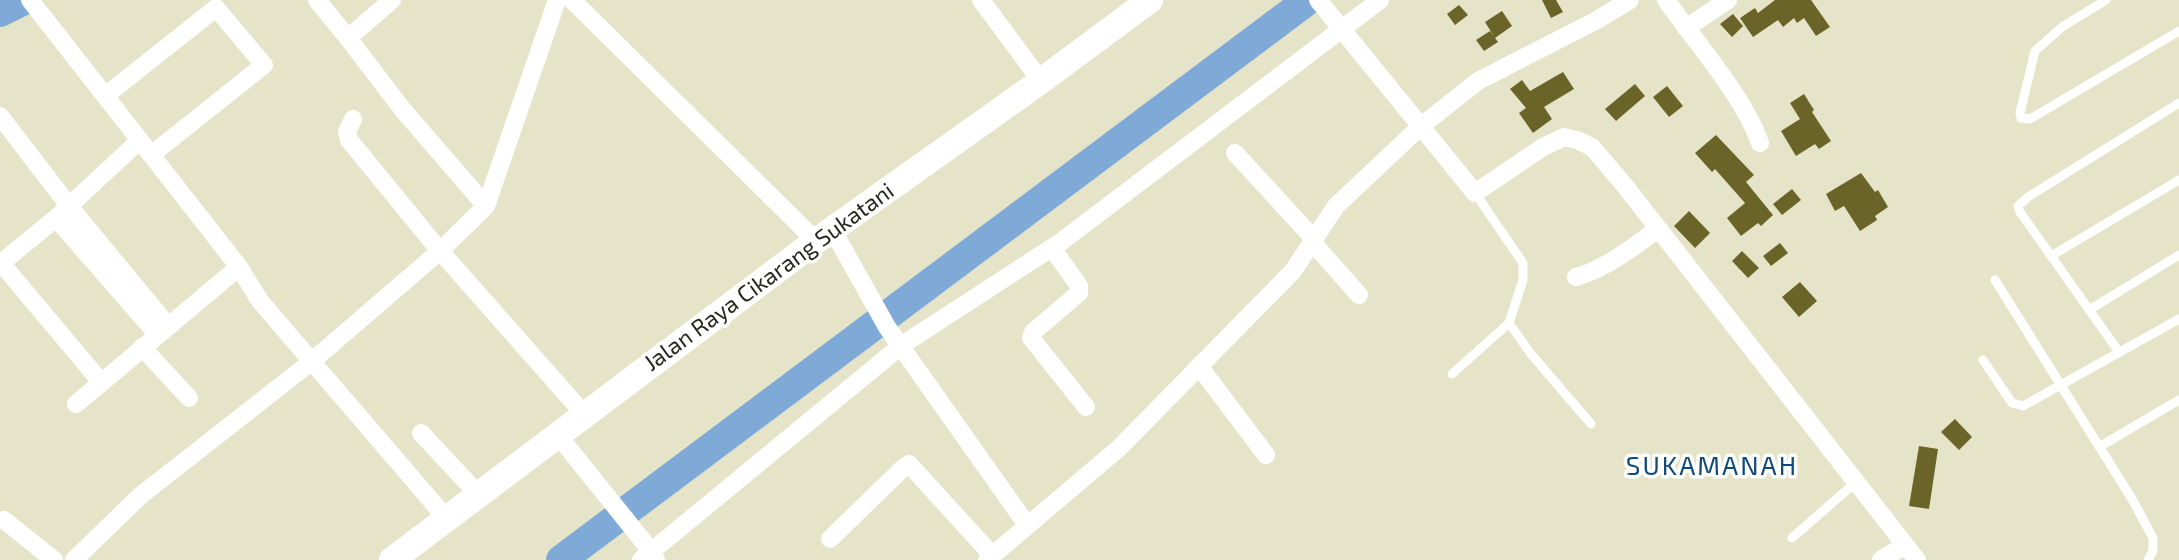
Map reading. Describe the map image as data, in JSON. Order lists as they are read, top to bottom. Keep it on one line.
{"streets":{"main road":["Jalan Raya Cikarang Sukatani"]},"districts":["SUKAMANAH"]}
